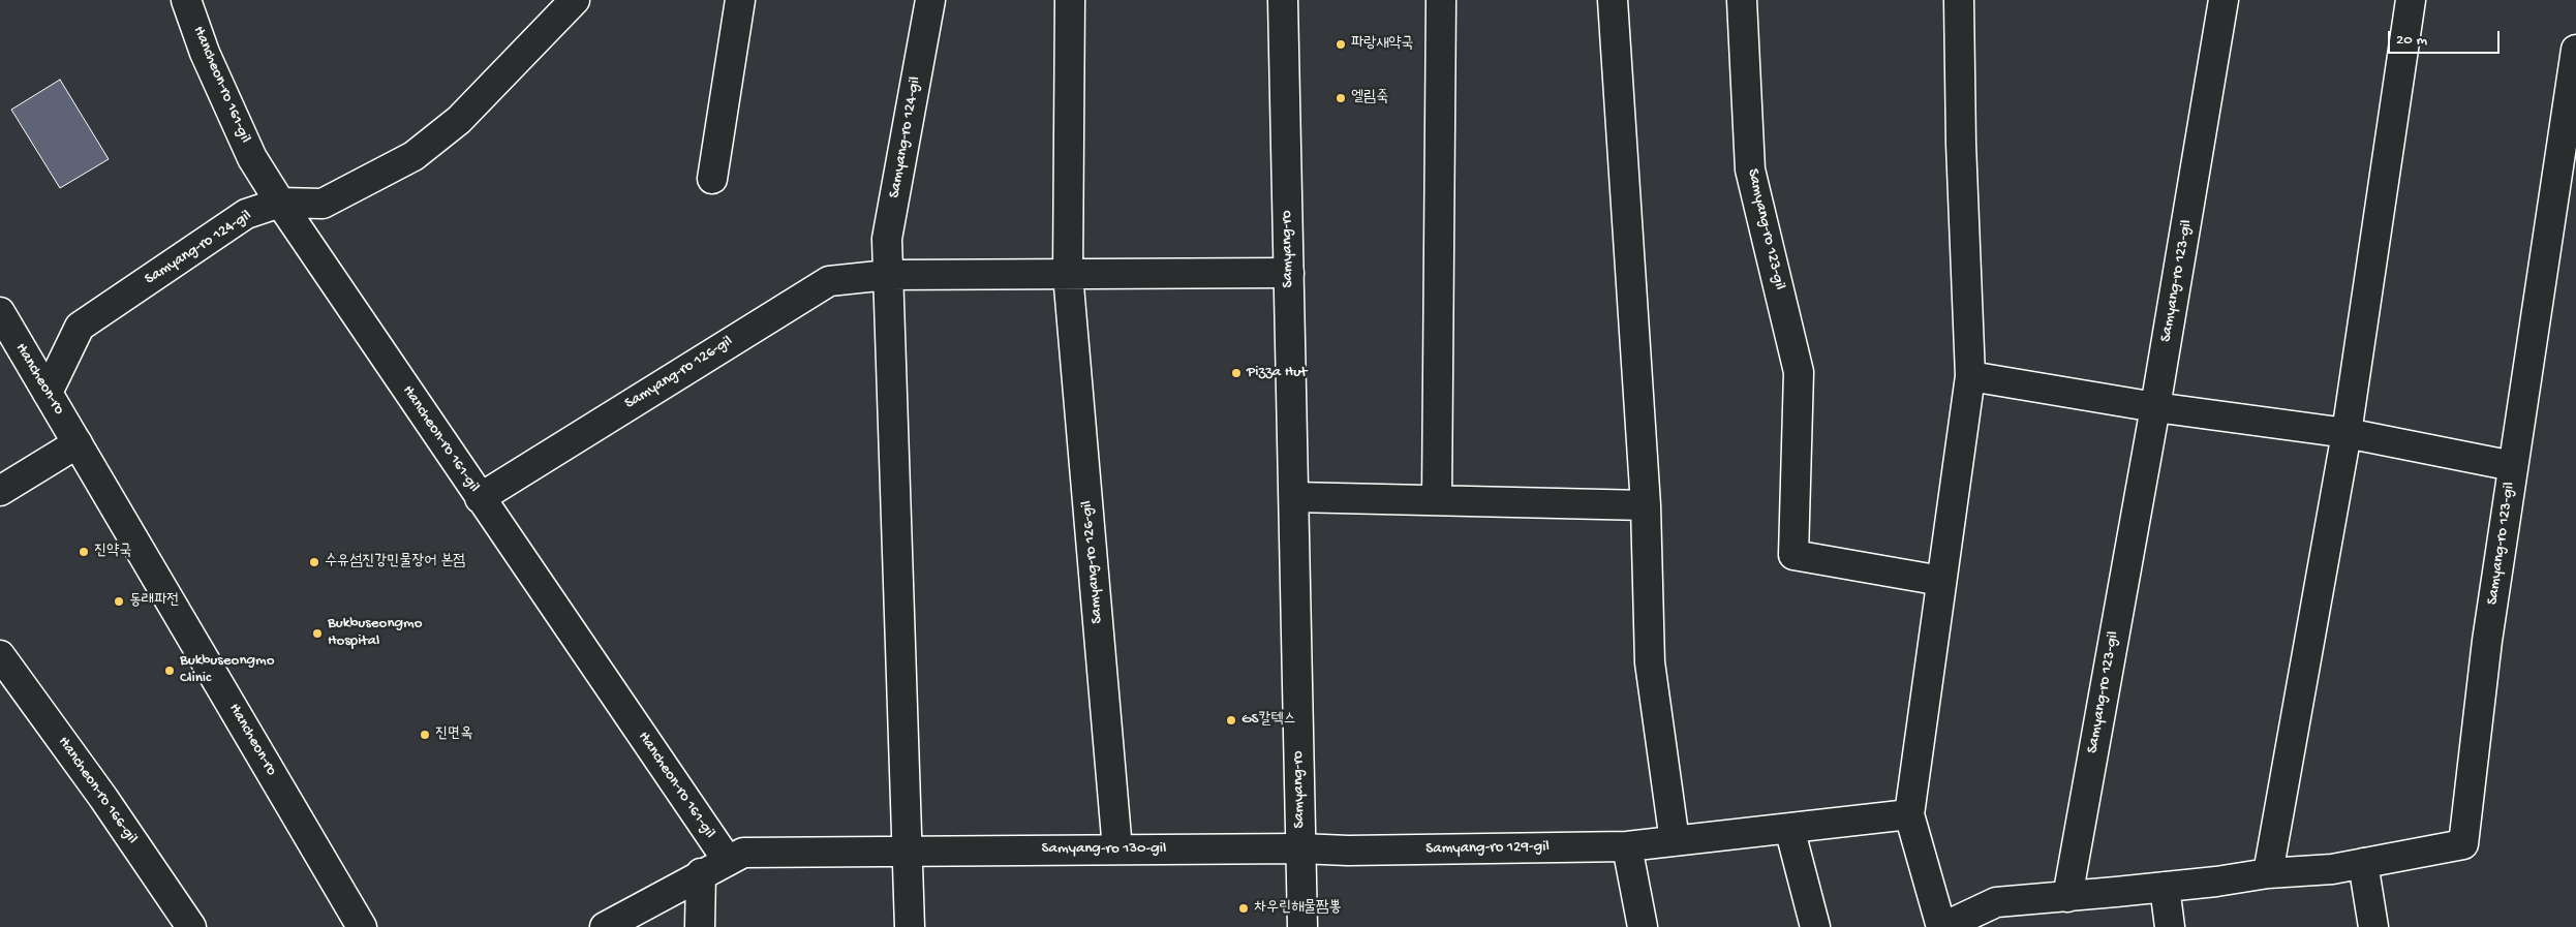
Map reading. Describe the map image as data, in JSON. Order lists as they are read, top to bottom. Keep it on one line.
{"streets":{"street":["Hancheon-ro 161-gil","Samyang-ro 124-gil","Samyang-ro 123-gil","Samyang-ro","Samyang-ro 126-gil","Hancheon-ro","Hancheon-ro 166-gil","Samyang-ro 129-gil","Samyang-ro 130-gil"]},"crossings":[["Hancheon-ro 161-gil","Samyang-ro 124-gil"],["Hancheon-ro 161-gil","Samyang-ro 126-gil"],["Hancheon-ro 161-gil","Samyang-ro 130-gil"],["Samyang-ro 124-gil","Samyang-ro 126-gil"],["Samyang-ro 124-gil","Hancheon-ro"],["Samyang-ro","Samyang-ro 126-gil"],["Samyang-ro","Samyang-ro 129-gil"],["Samyang-ro","Samyang-ro 130-gil"],["Samyang-ro 126-gil","Samyang-ro 130-gil"],["Samyang-ro 129-gil","Samyang-ro 130-gil"]],"places":["파랑새약국","엘림죽","Pizza Hut","진약국","수유섬진강민물장어 본점","동래파전","Bukbuseongmo Hospital","Bukbuseongmo Clinic","GS칼텍스","진면옥","차우린해물짬뽕"],"scale_bar":"20 m"}
